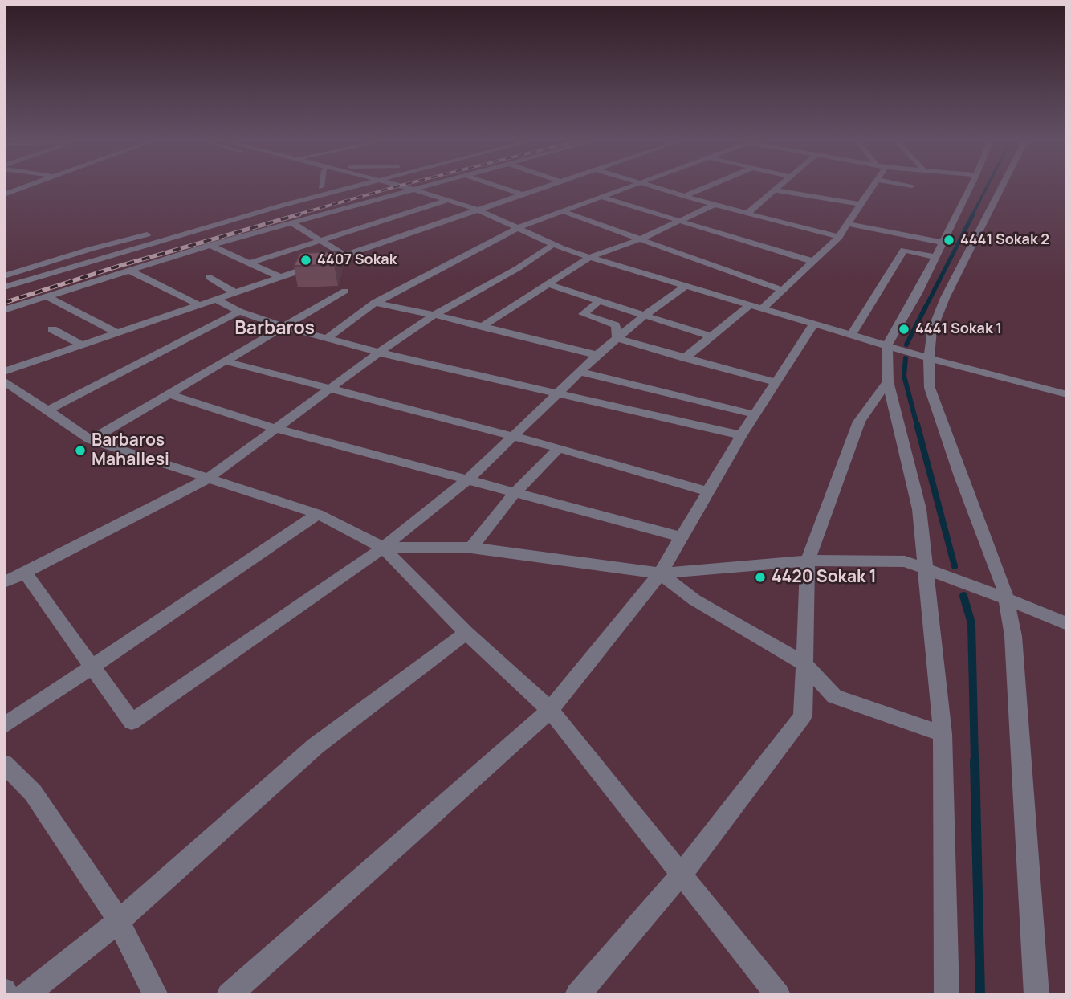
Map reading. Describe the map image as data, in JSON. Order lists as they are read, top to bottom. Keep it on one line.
{"districts":["Barbaros"],"places":["4441 Sokak 2","4407 Sokak","4441 Sokak 1","Barbaros Mahallesi","4420 Sokak 1"]}
